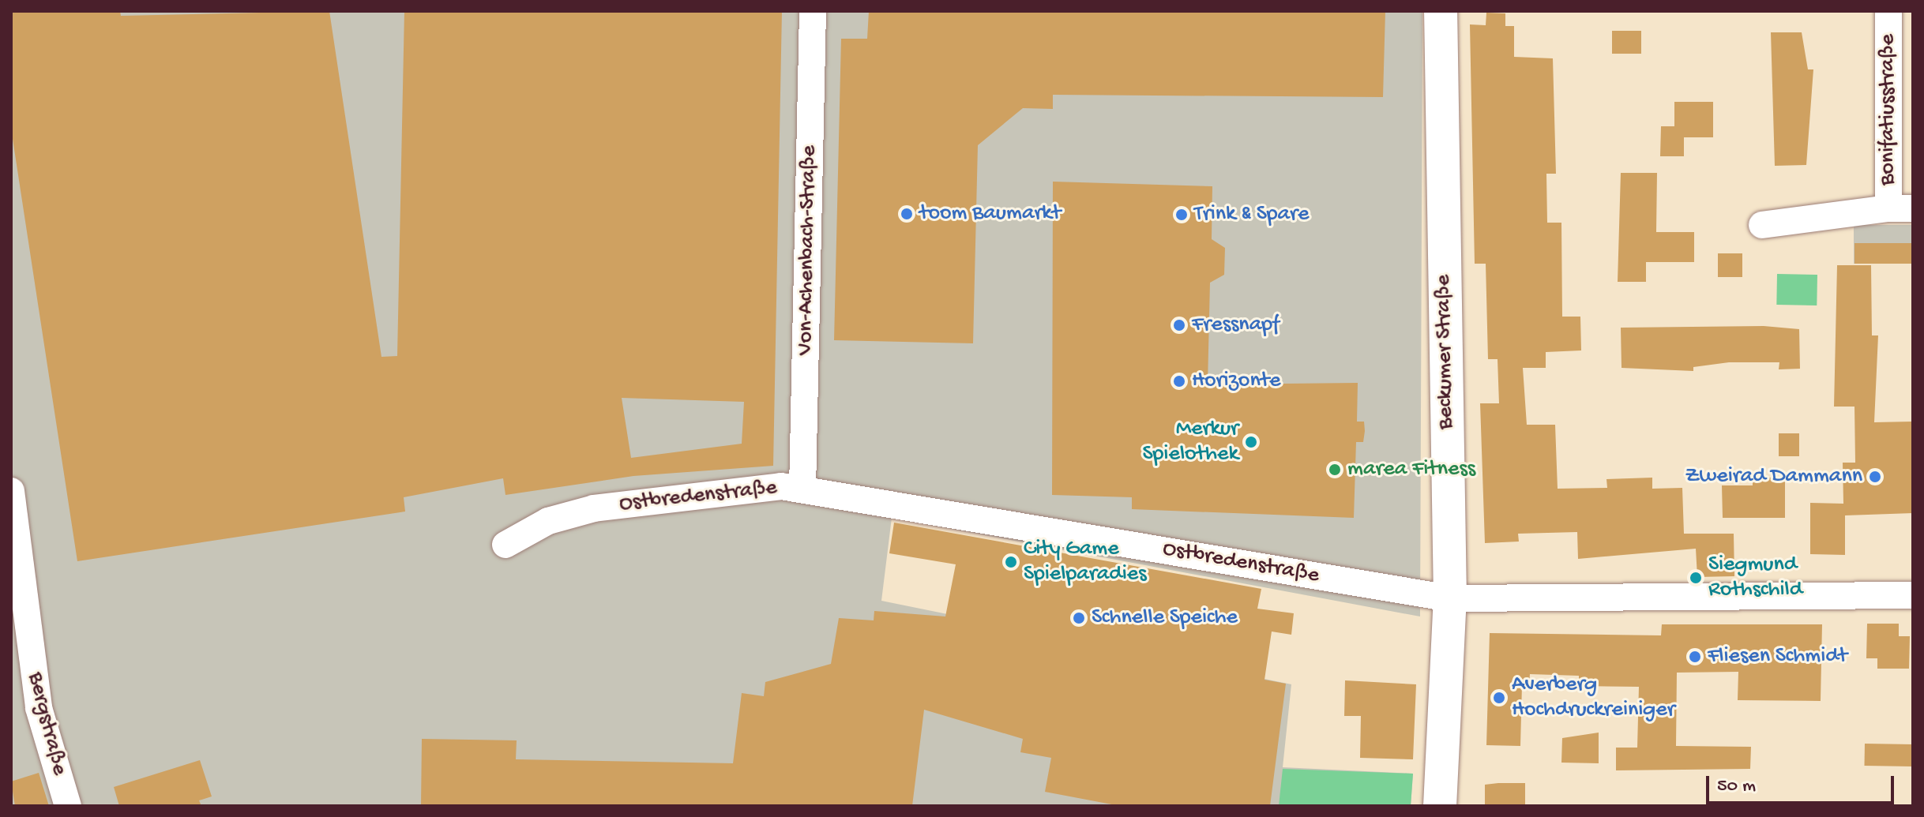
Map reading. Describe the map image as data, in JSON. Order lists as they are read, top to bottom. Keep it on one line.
{"streets":{"street":["Bonifatiusstraße","Von-Achenbach-Straße","Beckumer Straße","Ostbredenstraße","Bergstraße"]},"crossings":[["Von-Achenbach-Straße","Ostbredenstraße"],["Beckumer Straße","Ostbredenstraße"]],"places":["toom Baumarkt","Trink & Spare","Fressnapf","Horizonte","Merkur Spielothek","marea Fitness","Zweirad Dammann","City Game Spielparadies","Siegmund Rothschild","Schnelle Speiche","Fliesen Schmidt","Averberg Hochdruckreiniger"],"scale_bar":"50 m"}
